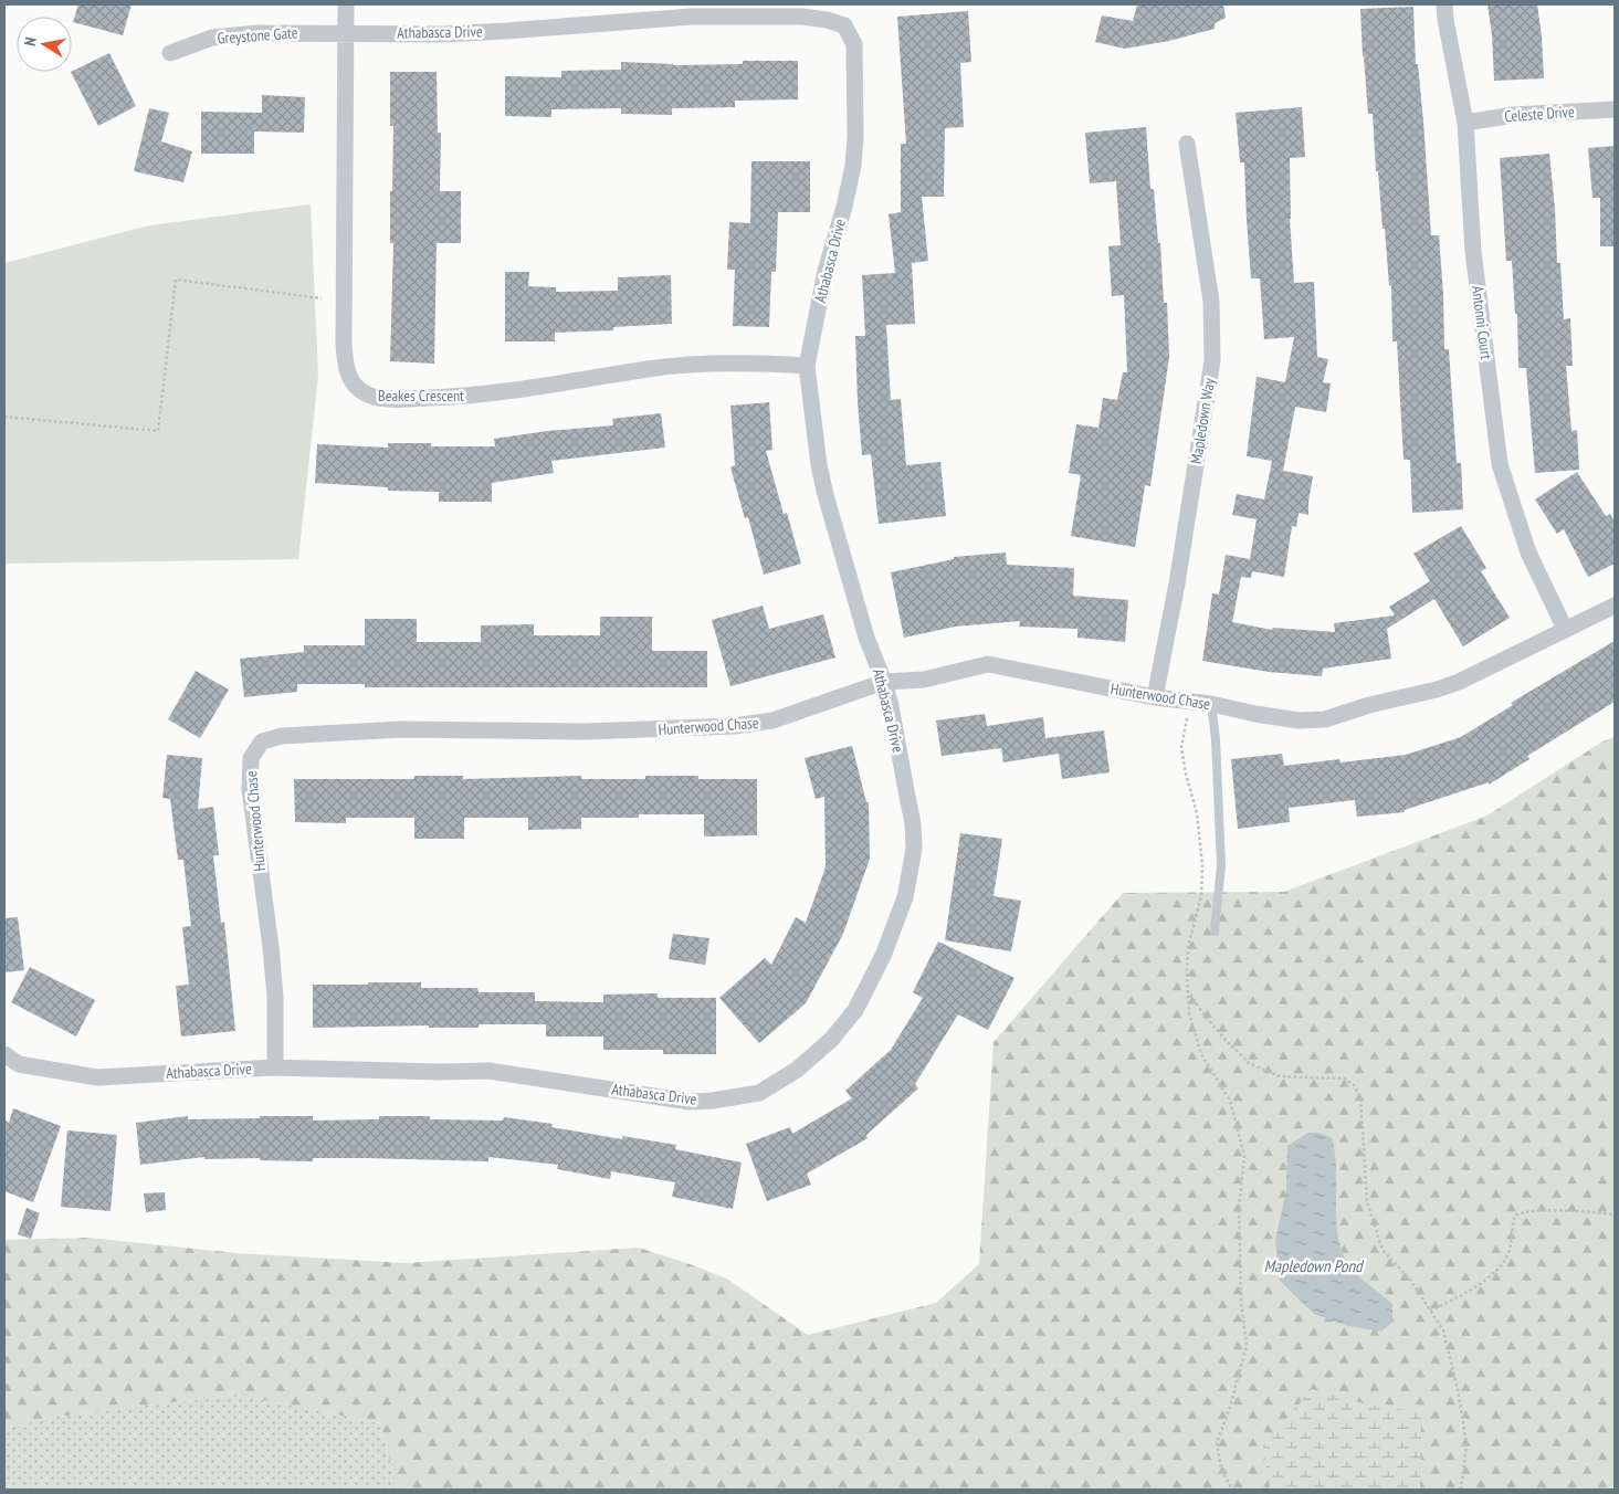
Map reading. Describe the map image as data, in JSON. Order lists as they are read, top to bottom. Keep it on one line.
{"streets":{"street":["Athabasca Drive","Greystone Gate","Celeste Drive","Antonni Court","Beakes Crescent","Mapledown Way","Hunterwood Chase"]},"crossings":[["Athabasca Drive","Greystone Gate"],["Athabasca Drive","Beakes Crescent"],["Athabasca Drive","Hunterwood Chase"],["Greystone Gate","Beakes Crescent"],["Celeste Drive","Antonni Court"],["Antonni Court","Hunterwood Chase"],["Mapledown Way","Hunterwood Chase"]],"water":["Mapledown Pond"],"north":"left"}
